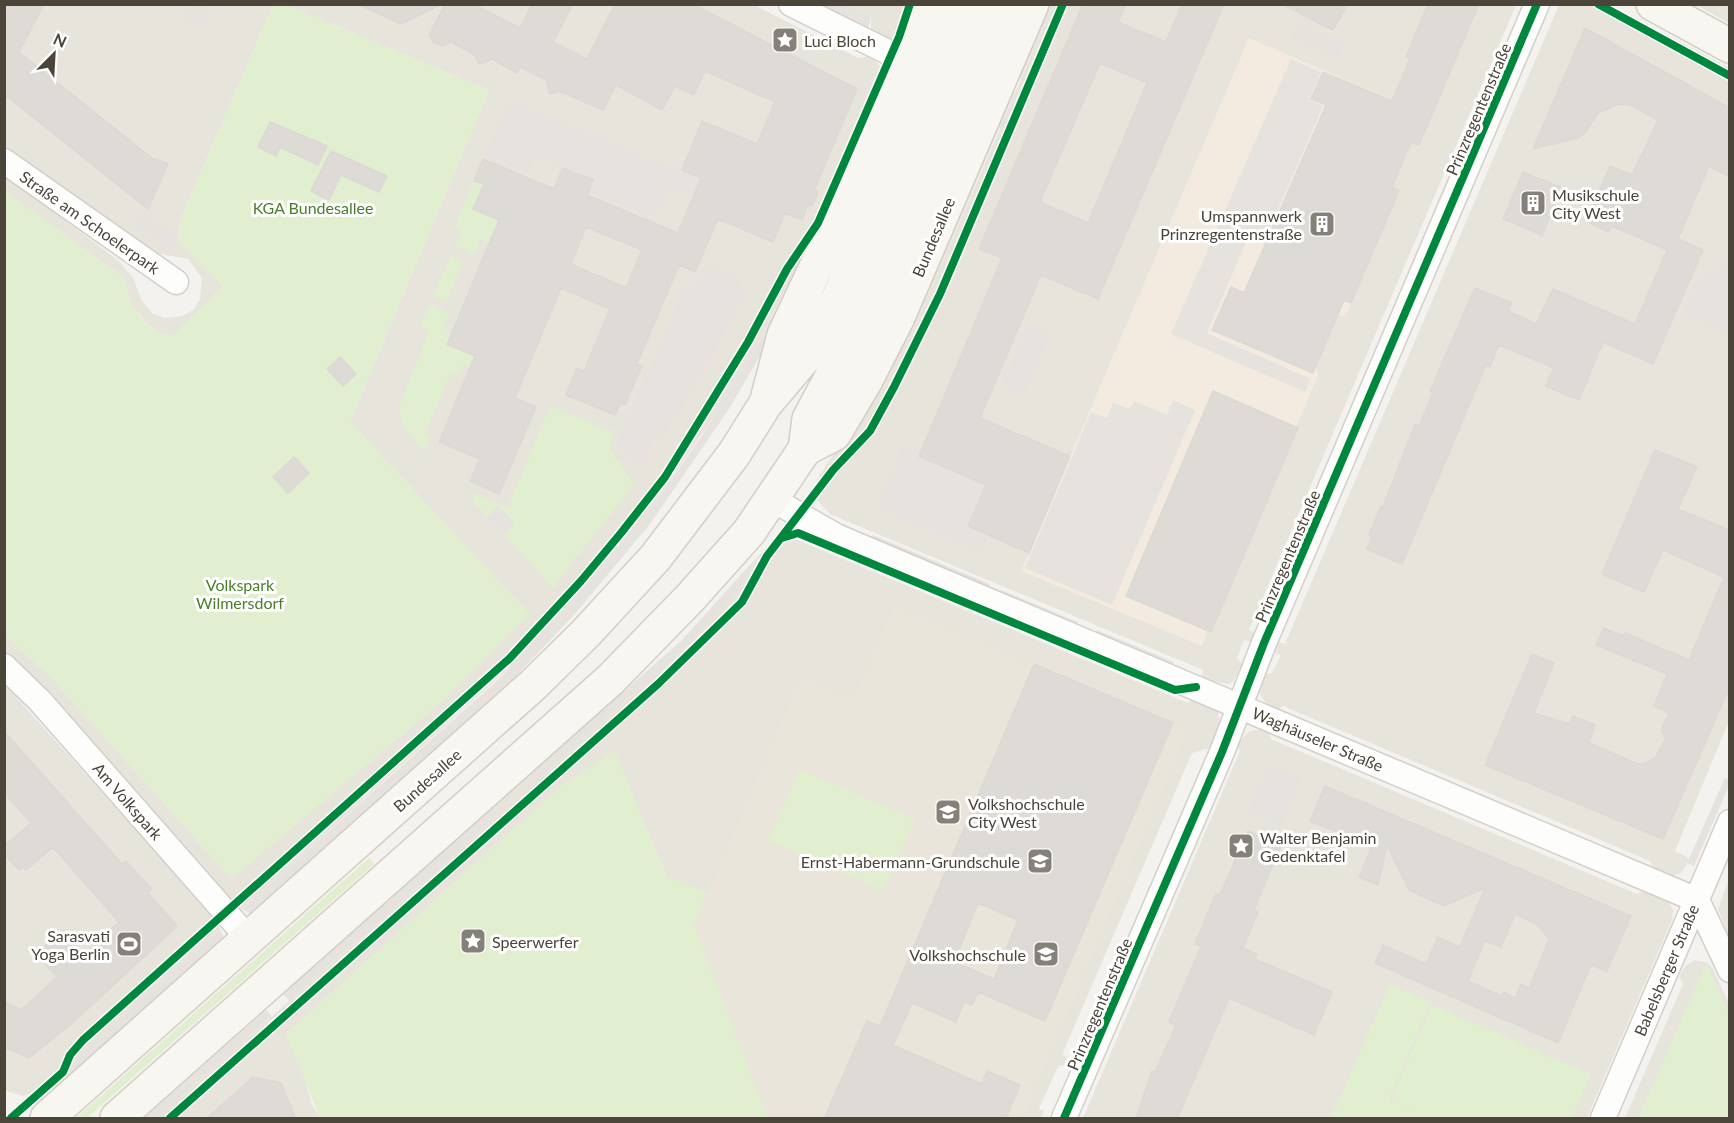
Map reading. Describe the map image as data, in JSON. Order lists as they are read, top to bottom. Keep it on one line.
{"streets":{"main road":["Bundesallee"],"street":["Prinzregentenstraße","Straße am Schoelerpark","Waghäuseler Straße","Am Volkspark","Babelsberger Straße"]},"crossings":[["Prinzregentenstraße","Waghäuseler Straße"],["Bundesallee","Waghäuseler Straße"],["Bundesallee","Am Volkspark"],["Waghäuseler Straße","Babelsberger Straße"]],"parks":["KGA Bundesallee","Volkspark Wilmersdorf"],"places":{"place":["Luci Bloch","Walter Benjamin Gedenktafel","Speerwerfer"],"building":["Musikschule City West","Umspannwerk Prinzregentenstraße"],"school or university":["Volkshochschule City West","Ernst-Habermann-Grundschule","Volkshochschule"],"sports":["Sarasvati Yoga Berlin"]},"north":"top right"}
